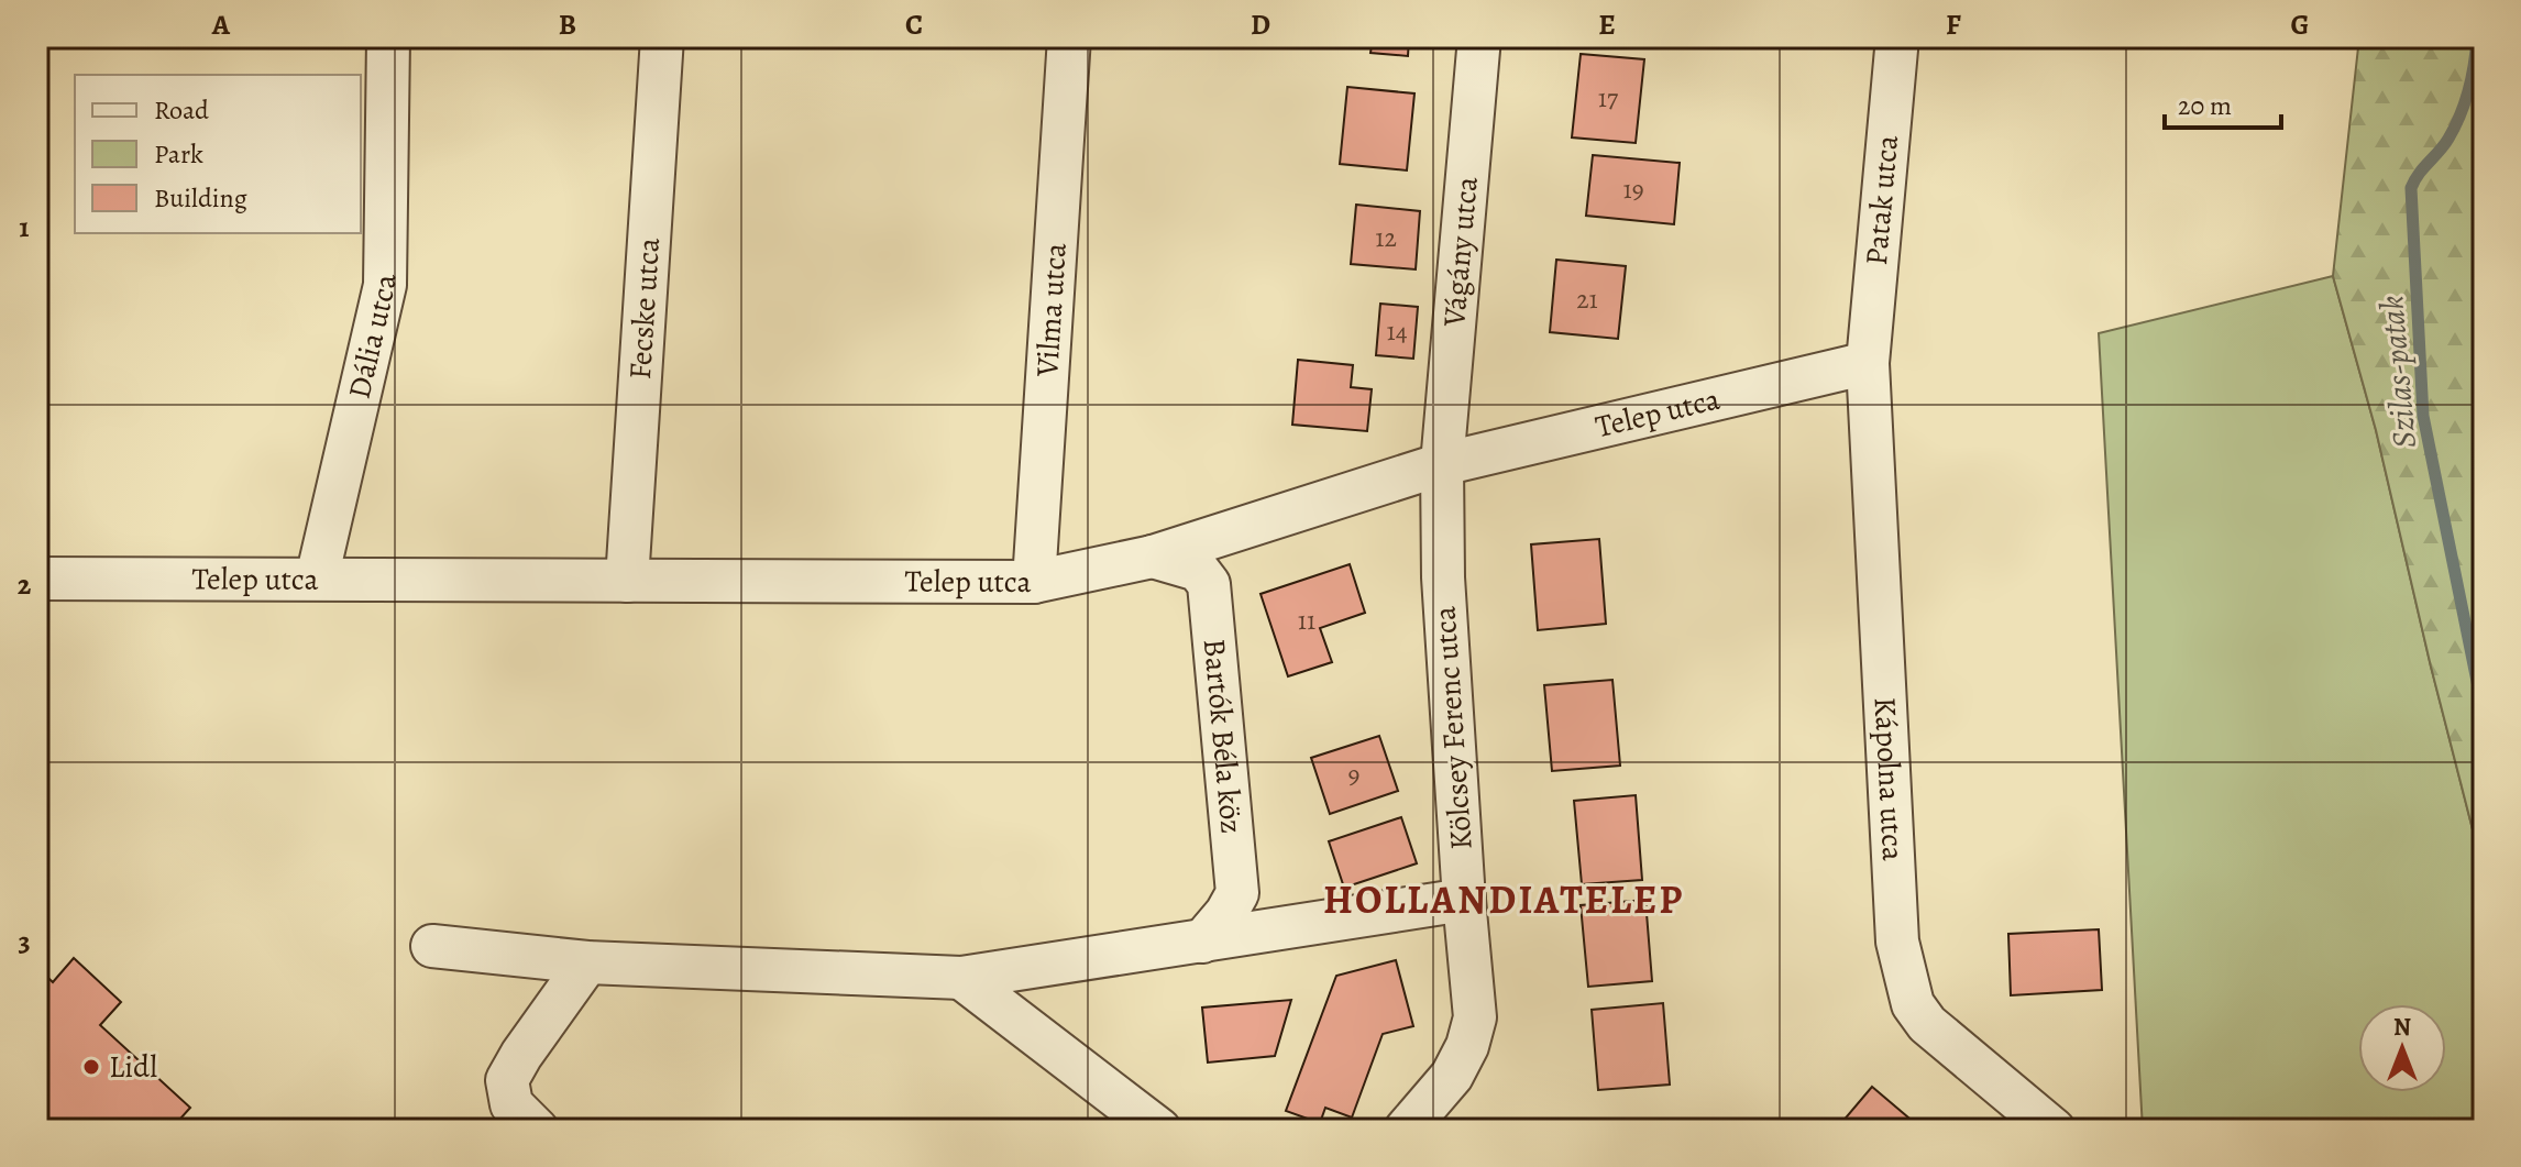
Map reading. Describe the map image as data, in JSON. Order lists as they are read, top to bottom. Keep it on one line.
{"streets":{"street":["Patak utca","Vágány utca","Fecske utca","Vilma utca","Dália utca","Telep utca","Kölcsey Ferenc utca","Bartók Béla köz","Kápolna utca"]},"crossings":[["Patak utca","Telep utca"],["Patak utca","Kápolna utca"],["Vágány utca","Telep utca"],["Vágány utca","Kölcsey Ferenc utca"],["Fecske utca","Telep utca"],["Vilma utca","Telep utca"],["Dália utca","Telep utca"],["Telep utca","Kölcsey Ferenc utca"],["Telep utca","Bartók Béla köz"],["Telep utca","Kápolna utca"]],"districts":["HOLLANDIATELEP"],"water":["Szilas-patak"],"places":["Lidl"],"house_numbers":["17","19","12","21","14","11","9"],"legend":["Road","Park","Building"],"scale_bar":"20 m","north":"top","grid":{"columns":["A","B","C","D","E","F","G"],"rows":["1","2","3"]}}
